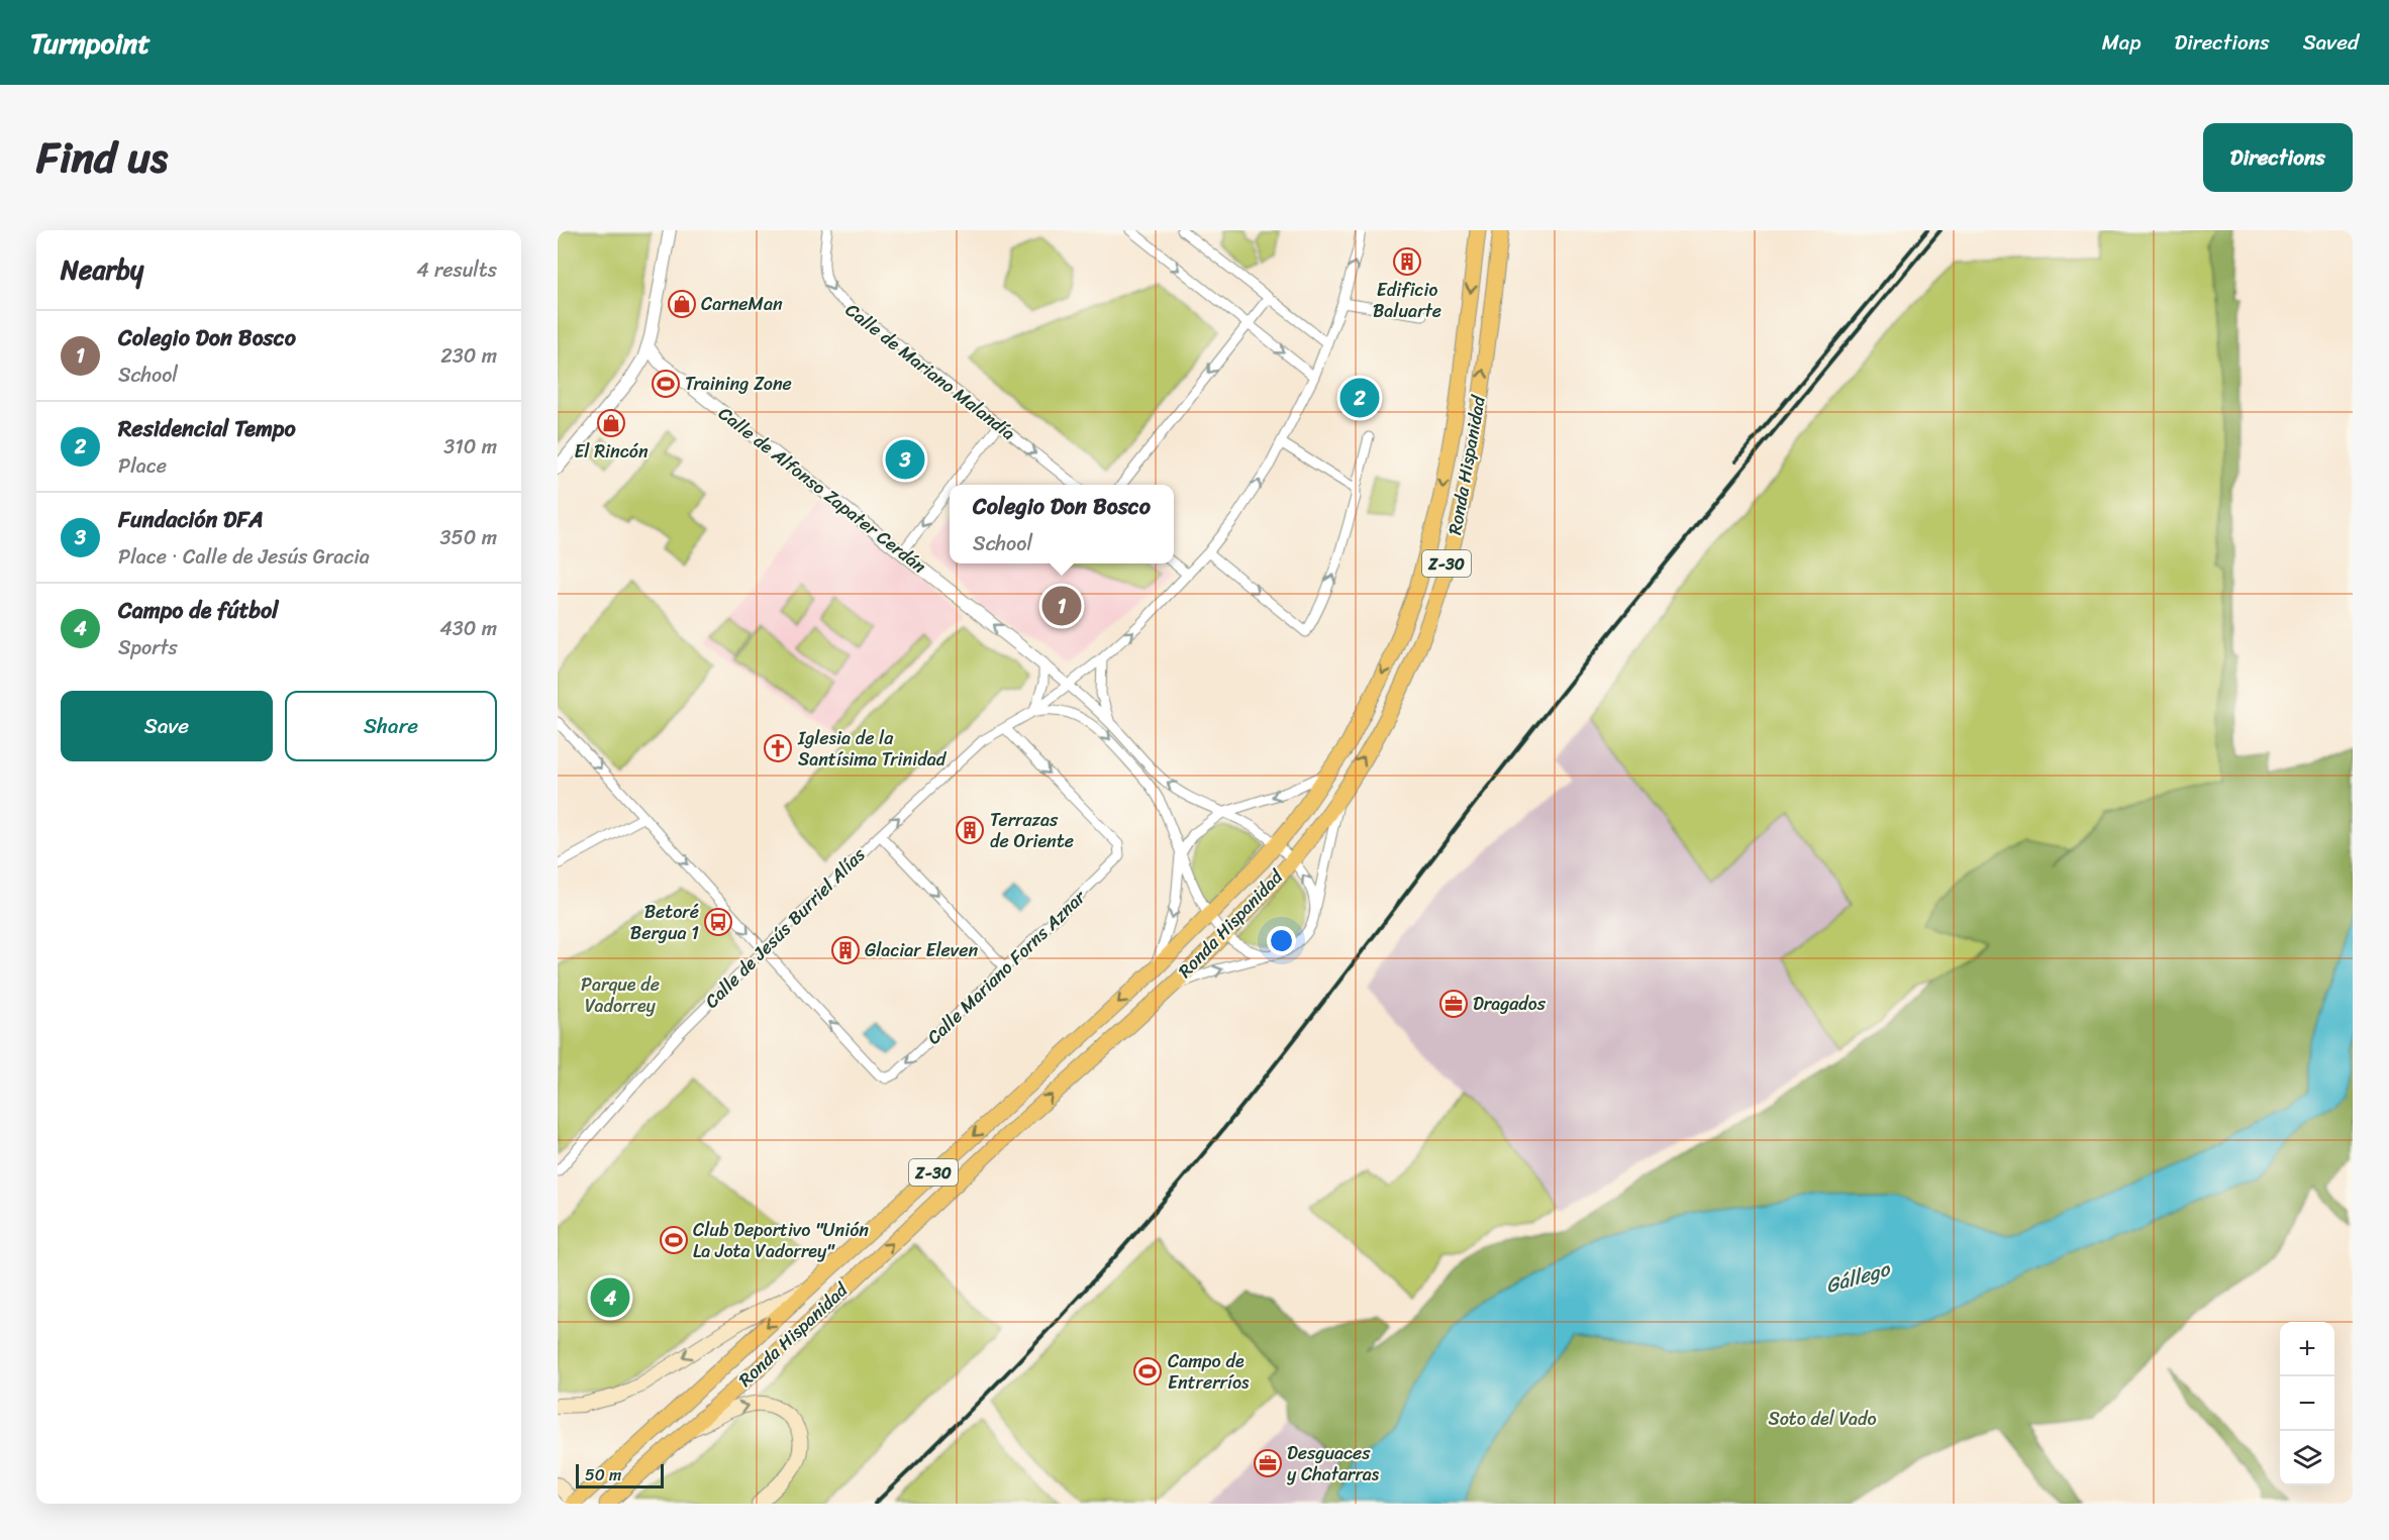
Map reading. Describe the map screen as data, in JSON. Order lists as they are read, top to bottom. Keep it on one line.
{"streets":{"highway":["Ronda Hispanidad","Z-30"],"street":["Calle de Mariano Malandía","Calle de Alfonso Zapater Cerdán","Calle de Jesús Burriel Alías","Calle Mariano Forns Aznar"]},"crossings":[["Ronda Hispanidad","Calle de Alfonso Zapater Cerdán"],["Calle de Alfonso Zapater Cerdán","Calle de Jesús Burriel Alías"],["Calle de Jesús Burriel Alías","Calle Mariano Forns Aznar"]],"one_way":["Calle de Mariano Malandía","Calle de Jesús Burriel Alías"],"water":["Gállego"],"parks":["Parque de Vadorrey","Soto del Vado"],"places":{"building":["Edificio Baluarte","Terrazas de Oriente","Glaciar Eleven"],"shop":["CarneMan","El Rincón"],"sports":["Training Zone","Club Deportivo \"Unión La Jota Vadorrey\"","Campo de Entrerríos"],"church":["Iglesia de la Santísima Trinidad"],"bus stop":["Betoré Bergua 1"],"office":["Dragados","Desguaces y Chatarras"]},"scale_bar":"50 m","page":{"header":"Turnpoint","nav":["Map","Directions","Saved"],"title":"Find us","buttons":["Directions",["Save","Share"]],"heading":["Nearby","4 results"],"list":[{"mark":"1","name":"Colegio Don Bosco","note":"School","value":"230 m"},{"mark":"2","name":"Residencial Tempo","note":"Place","value":"310 m"},{"mark":"3","name":"Fundación DFA","note":"Place · Calle de Jesús Gracia","value":"350 m"},{"mark":"4","name":"Campo de fútbol","note":"Sports","value":"430 m"}],"pins":["2","3","1","4"],"popup":["Colegio Don Bosco","School"],"map_buttons":["+","−"],"scale":"50 m"}}
